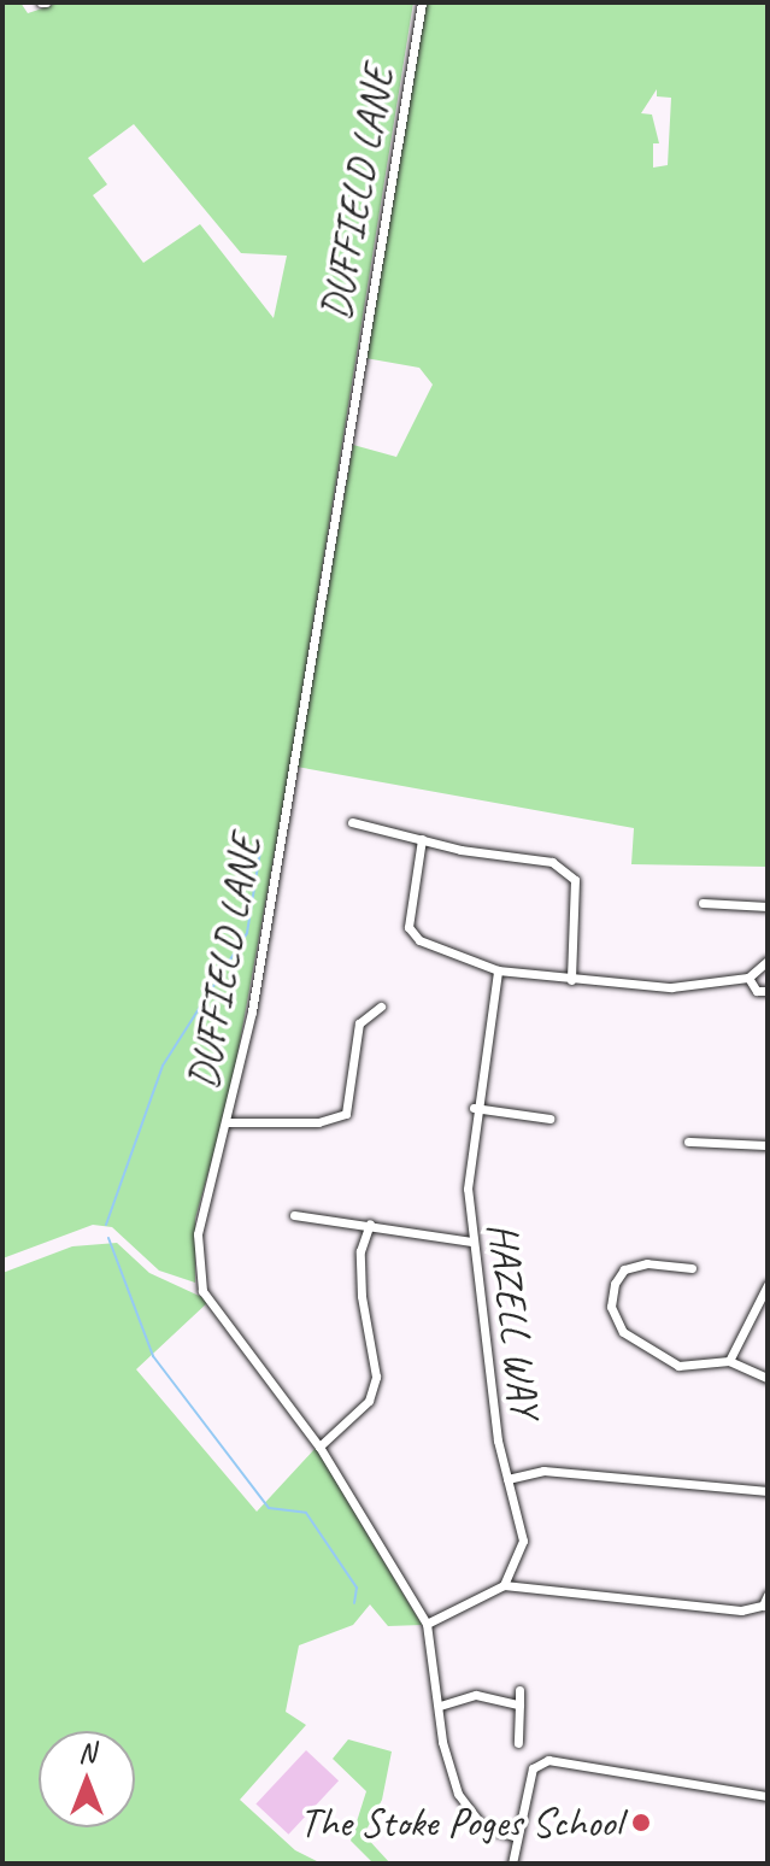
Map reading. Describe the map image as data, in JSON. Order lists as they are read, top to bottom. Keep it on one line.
{"streets":{"street":["DUFFIELD LANE","HAZELL WAY"]},"places":["The Stoke Poges School"],"north":"top"}
